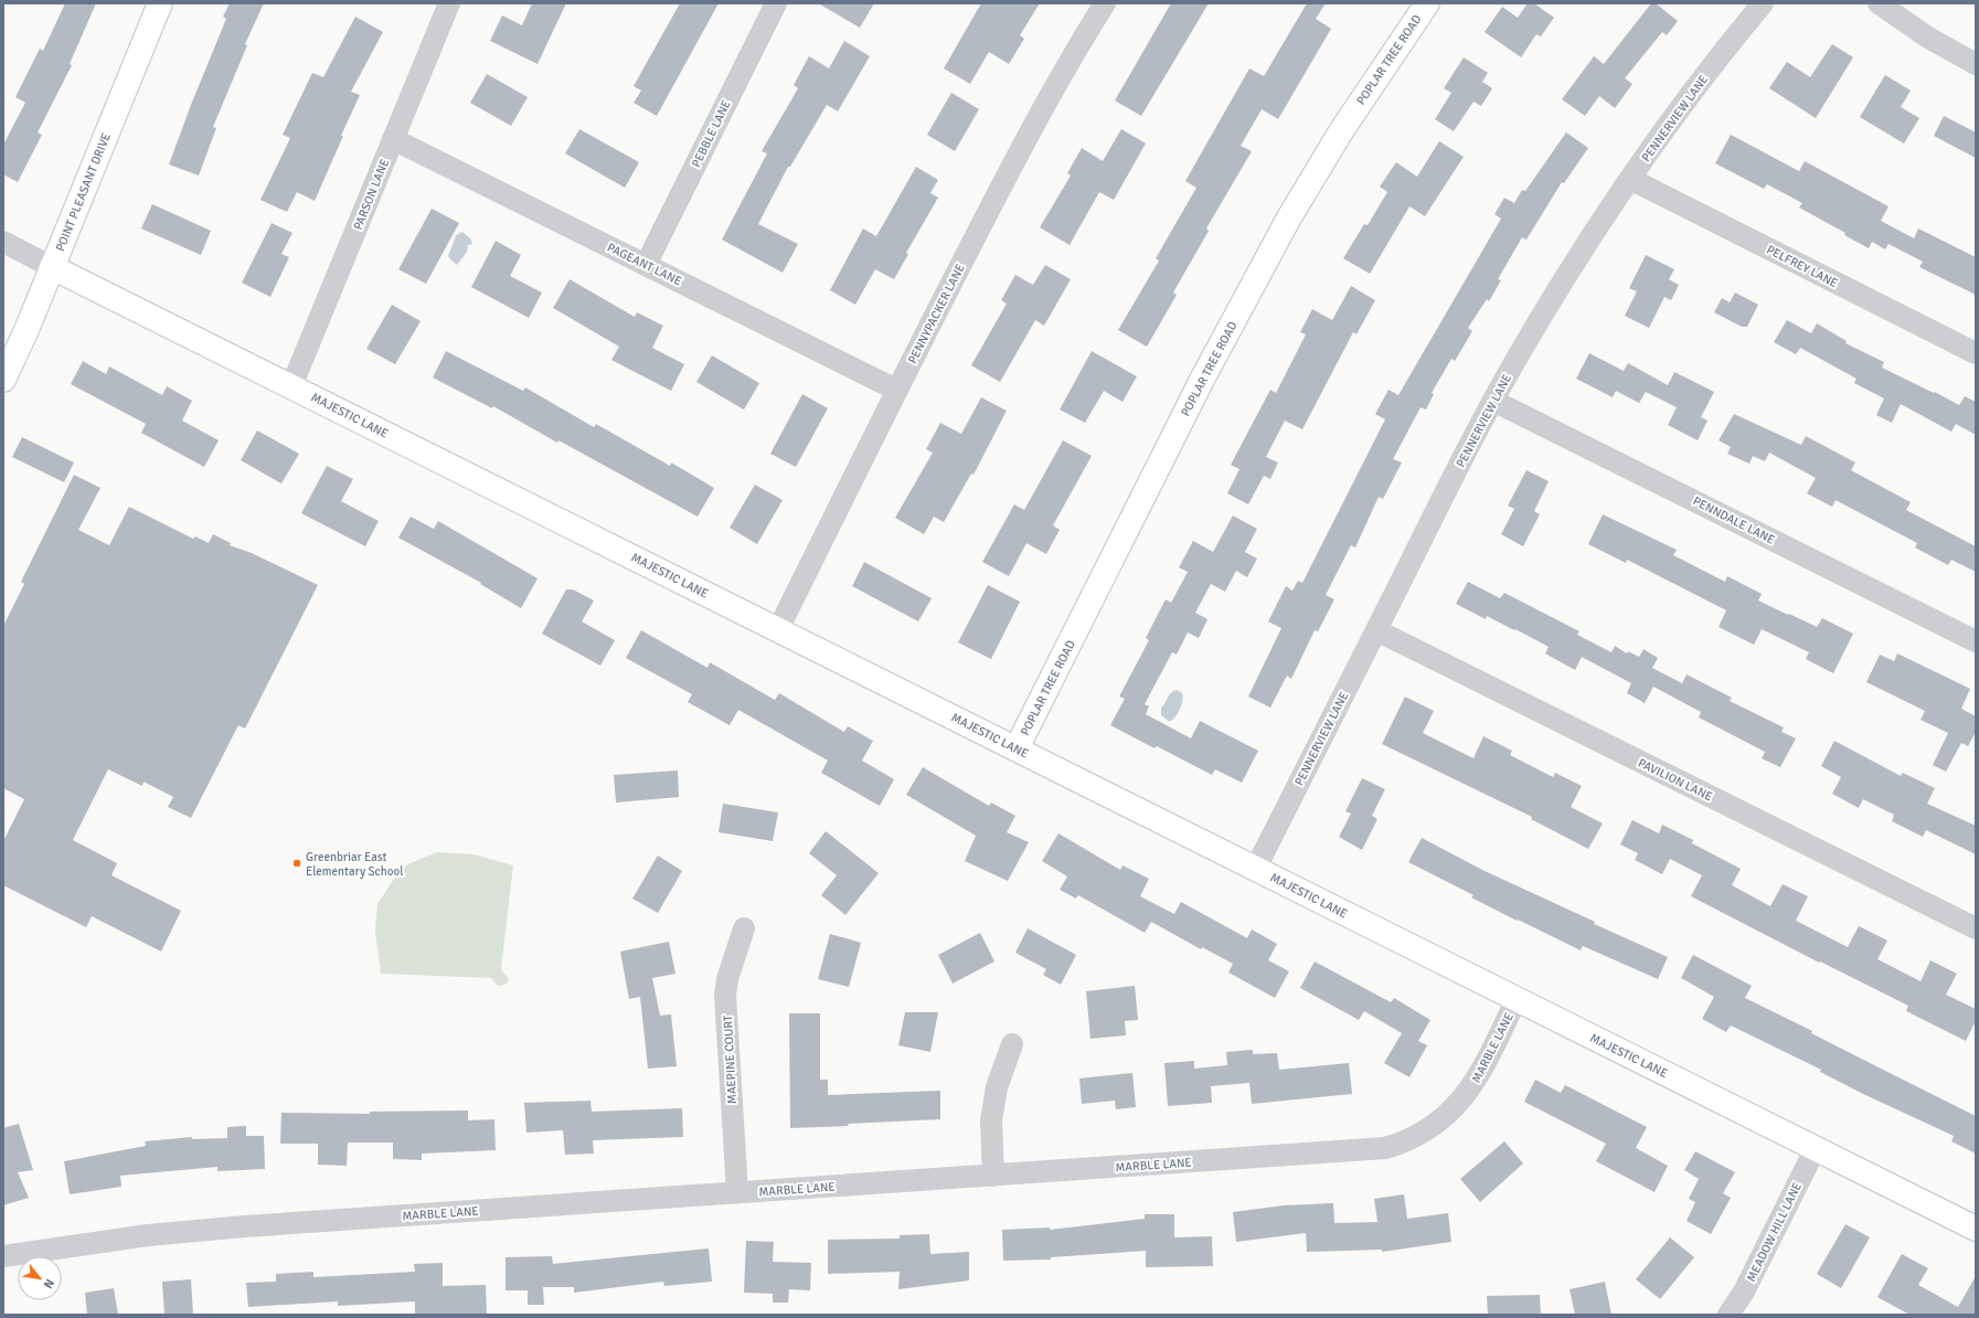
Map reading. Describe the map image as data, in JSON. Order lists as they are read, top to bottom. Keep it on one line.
{"streets":{"street":["POPLAR TREE ROAD","PENNERVIEW LANE","PEBBLE LANE","POINT PLEASANT DRIVE","PARSON LANE","PAGEANT LANE","PELFREY LANE","PENNYPACKER LANE","MAJESTIC LANE","PENNDALE LANE","PAVILION LANE","MARBLE LANE","MAEPINE COURT","MEADOW HILL LANE"]},"crossings":[["POPLAR TREE ROAD","MAJESTIC LANE"],["PENNERVIEW LANE","PELFREY LANE"],["PENNERVIEW LANE","MAJESTIC LANE"],["PENNERVIEW LANE","PENNDALE LANE"],["PENNERVIEW LANE","PAVILION LANE"],["PEBBLE LANE","PAGEANT LANE"],["POINT PLEASANT DRIVE","MAJESTIC LANE"],["PARSON LANE","PAGEANT LANE"],["PARSON LANE","MAJESTIC LANE"],["PAGEANT LANE","PENNYPACKER LANE"],["PENNYPACKER LANE","MAJESTIC LANE"],["MAJESTIC LANE","MARBLE LANE"],["MAJESTIC LANE","MEADOW HILL LANE"],["MARBLE LANE","MAEPINE COURT"]],"places":["Greenbriar East Elementary School"],"north":"bottom right"}
